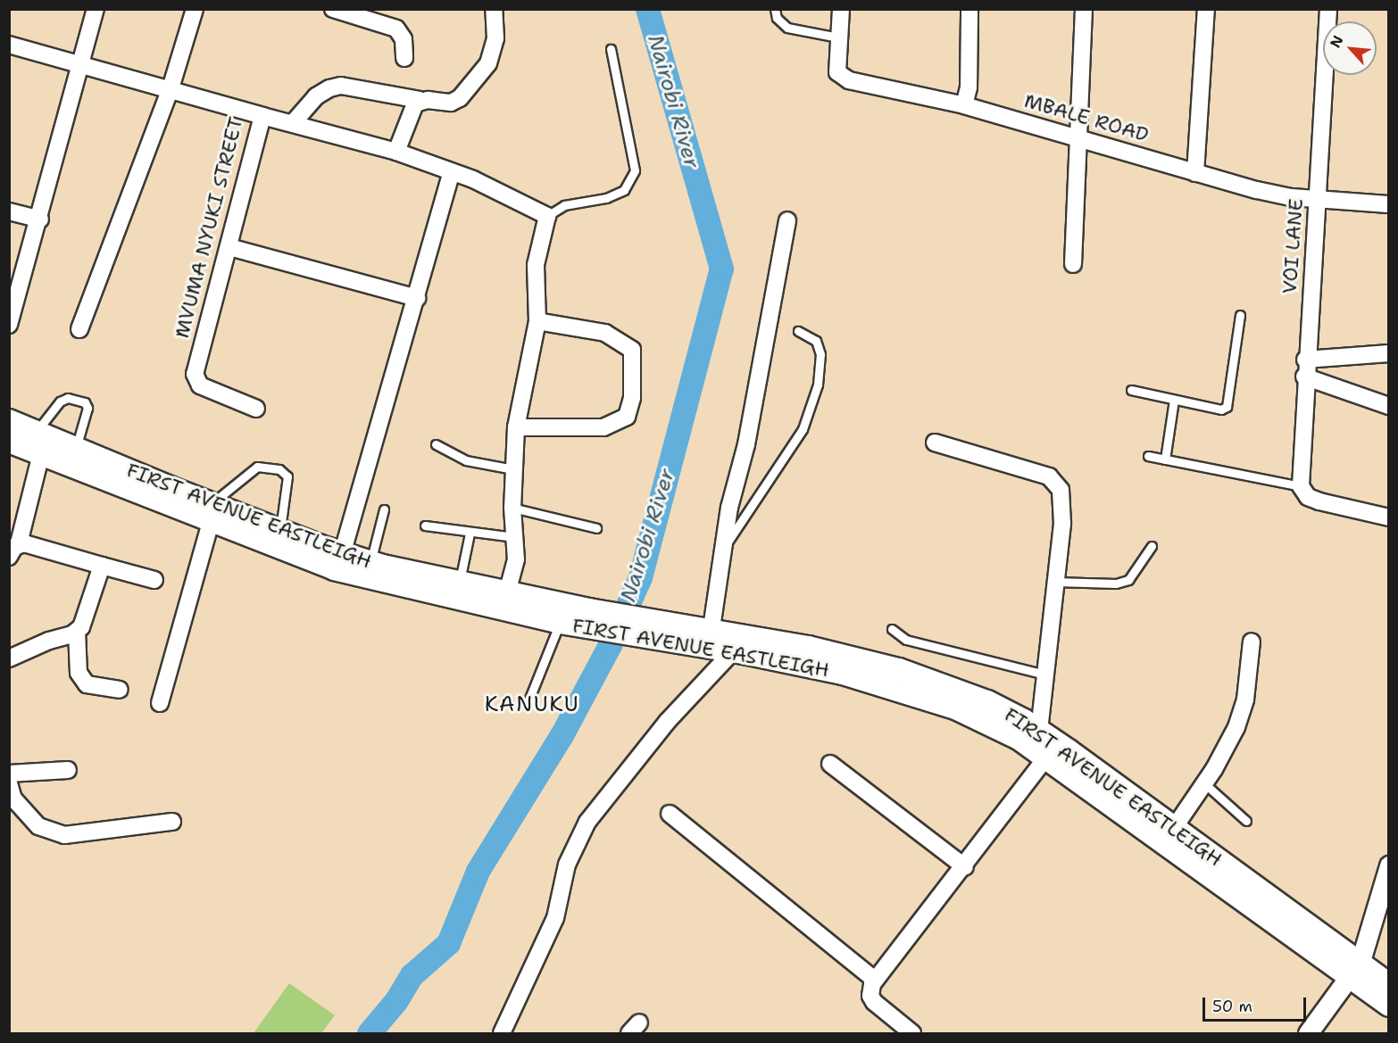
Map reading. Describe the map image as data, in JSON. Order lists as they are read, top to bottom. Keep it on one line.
{"streets":{"main road":["FIRST AVENUE EASTLEIGH"],"street":["MBALE ROAD","MVUMA NYUKI STREET","VOI LANE"]},"crossings":[["MBALE ROAD","VOI LANE"]],"districts":["KANUKU"],"water":["Nairobi River"],"scale_bar":"50 m","north":"top left"}
